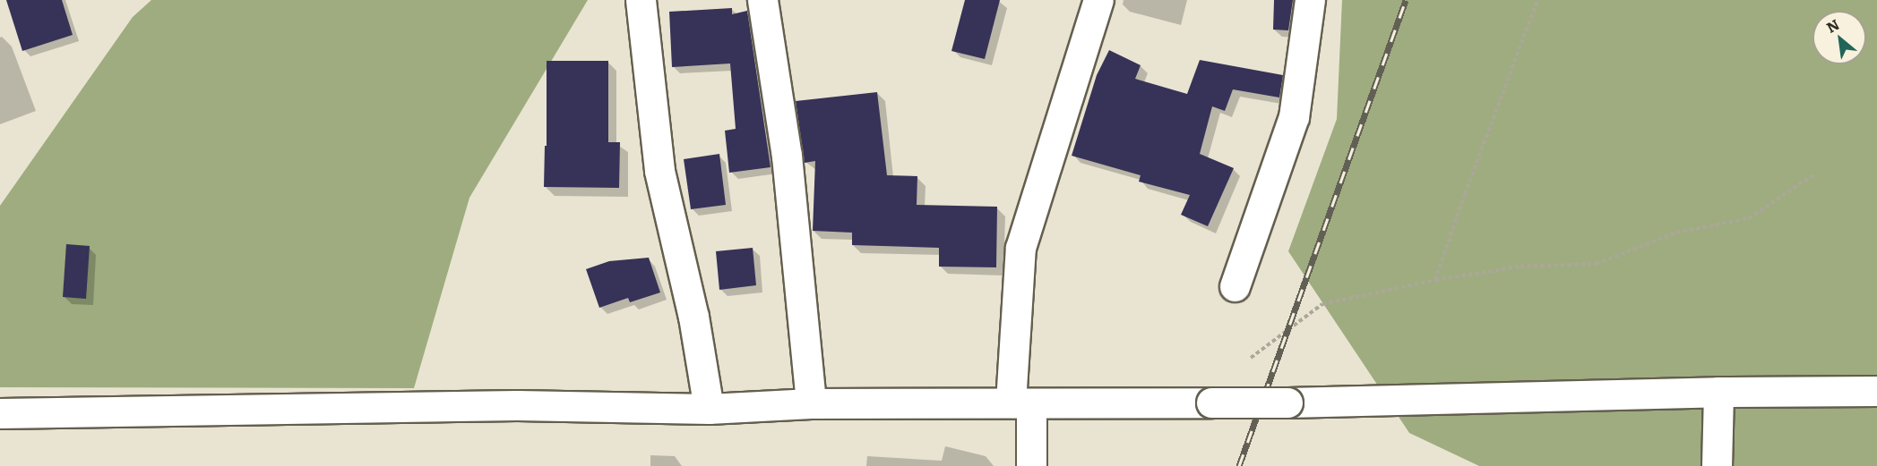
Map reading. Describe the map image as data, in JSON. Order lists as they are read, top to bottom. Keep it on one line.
{"north":"top left"}
